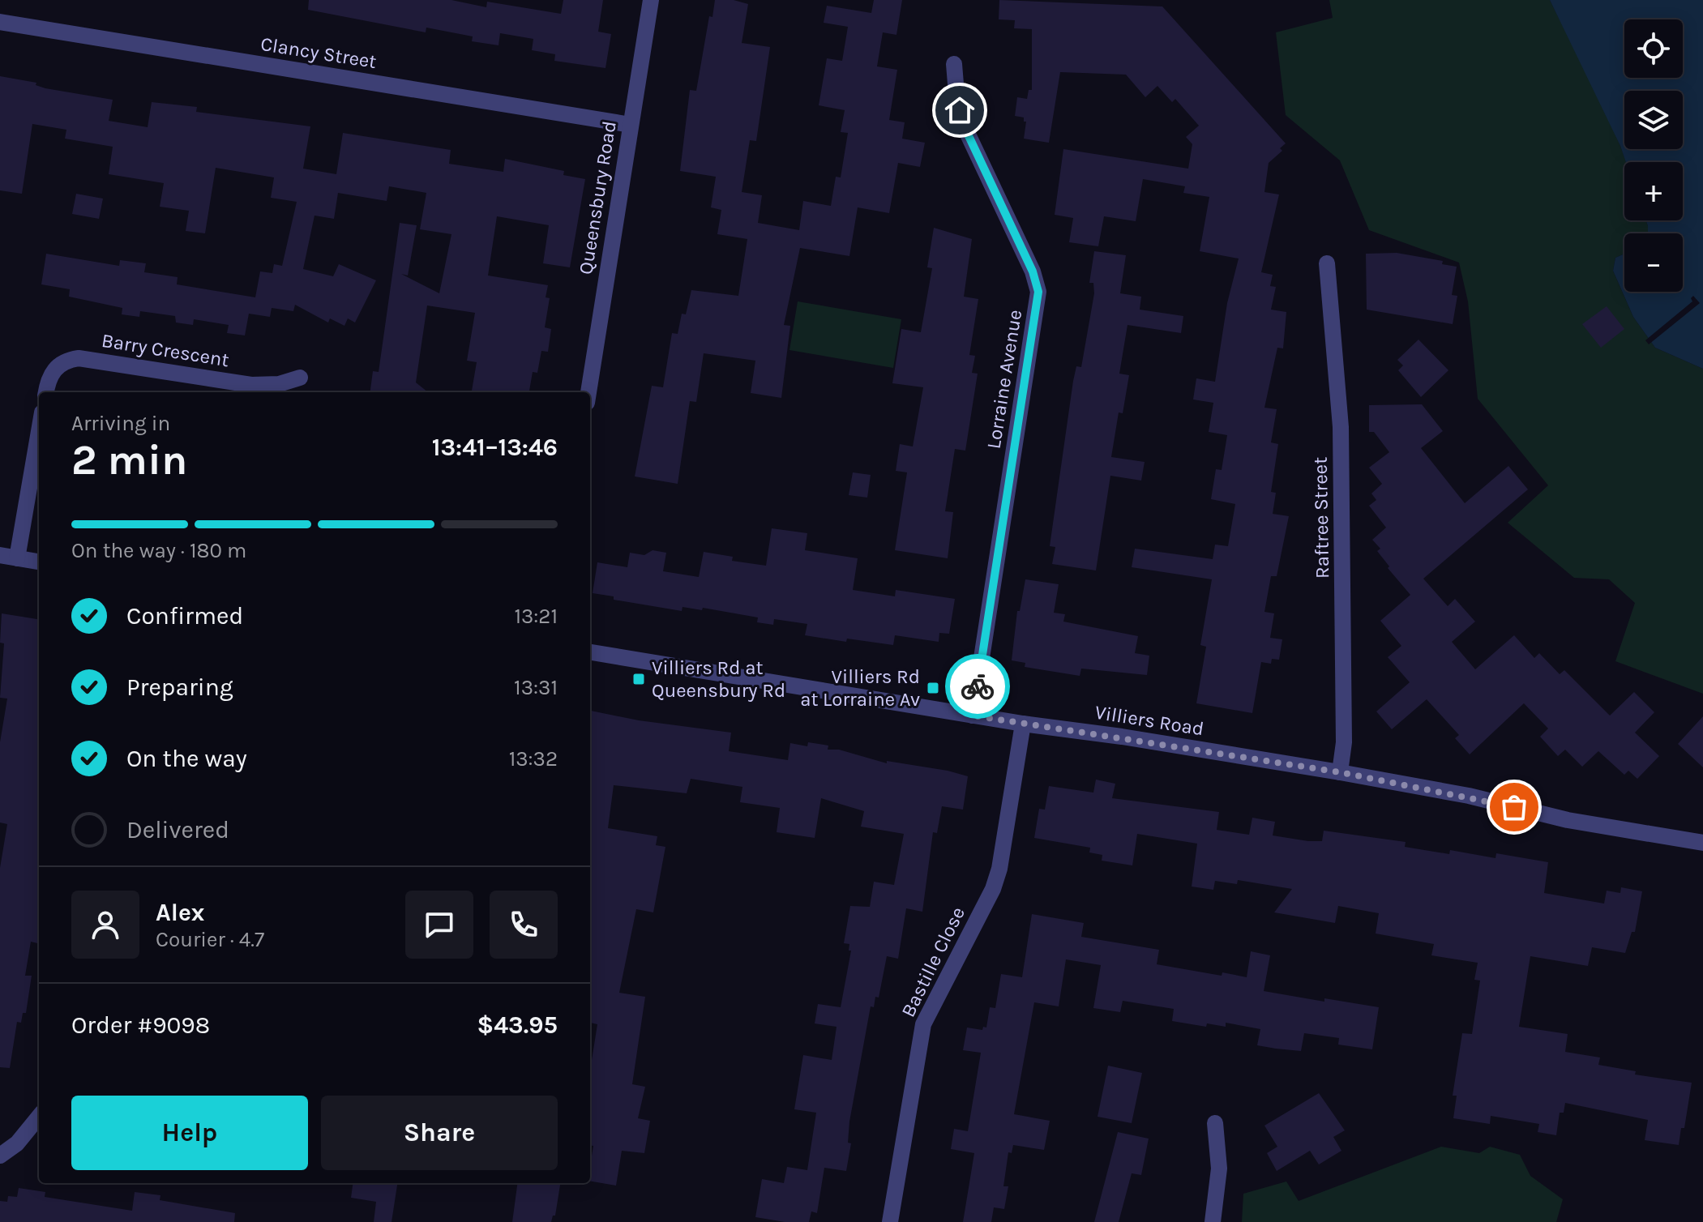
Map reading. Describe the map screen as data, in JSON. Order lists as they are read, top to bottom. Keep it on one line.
{"streets":{"street":["Clancy Street","Queensbury Road","Barry Crescent","Lorraine Avenue","Raftree Street","Villiers Road","Bastille Close"]},"crossings":[["Clancy Street","Queensbury Road"],["Lorraine Avenue","Villiers Road"],["Raftree Street","Villiers Road"],["Villiers Road","Bastille Close"]],"places":{"transit":["Villiers Rd at Queensbury Rd","Villiers Rd at Lorraine Av"]},"page":{"map_buttons":["+","−"],"heading":["2 min","Arriving in","13:41–13:46"],"panel":["Alex","Courier · 4.7","Order #9098","$43.95"],"bar":"On the way · 180 m","list":[["Confirmed","13:21"],["Preparing","13:31"],["On the way","13:32"],"Delivered"],"buttons":["Help","Share"]}}
